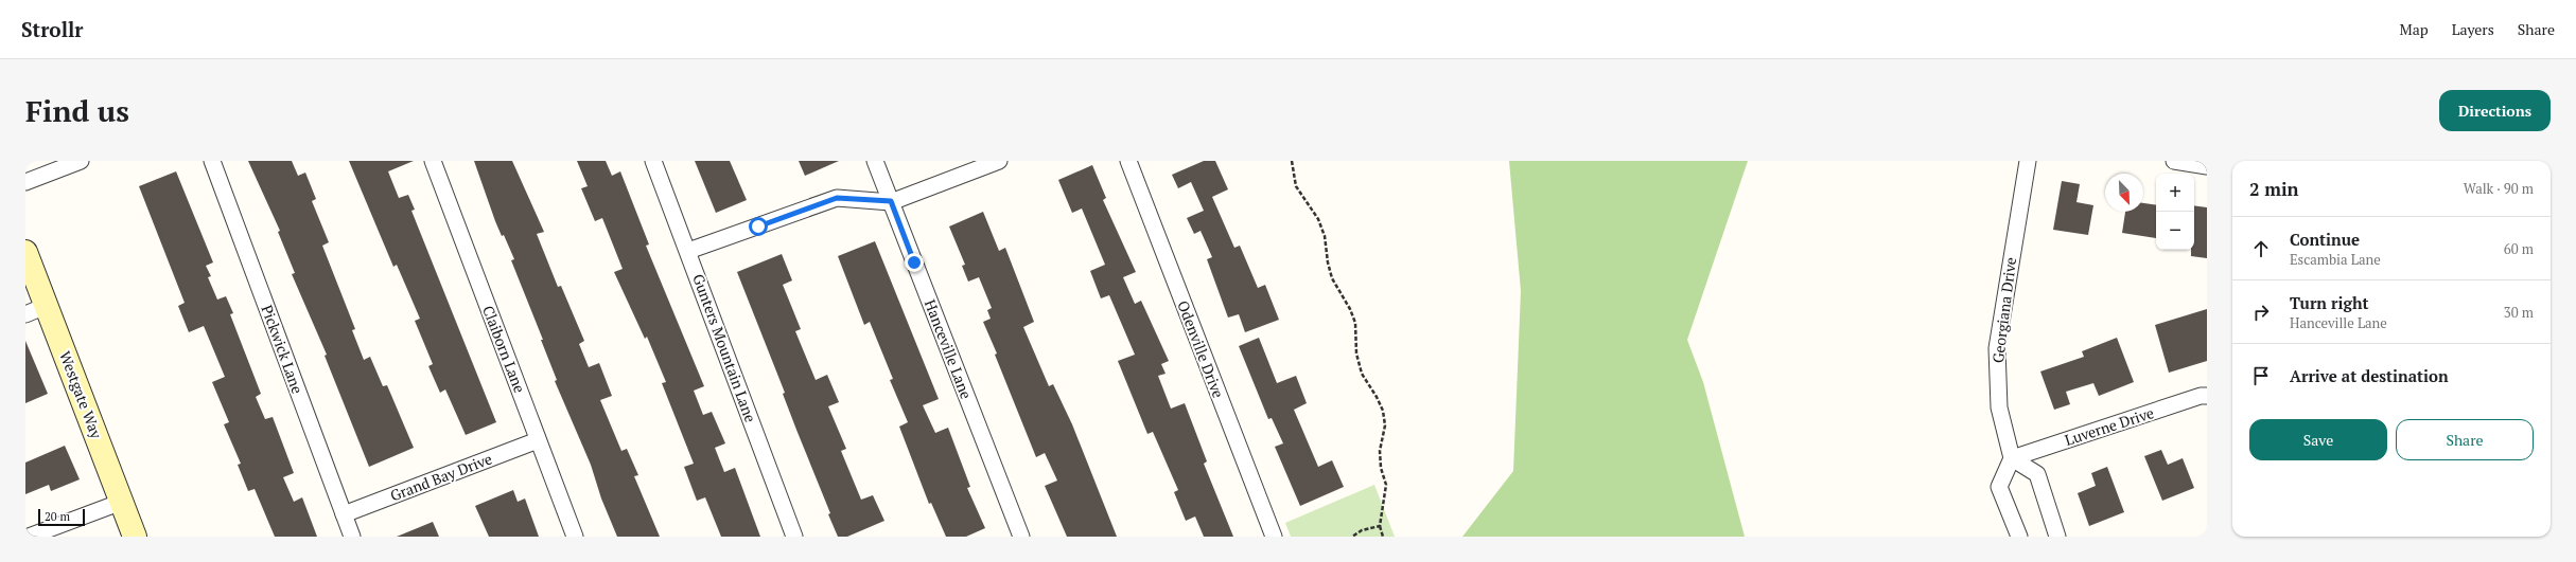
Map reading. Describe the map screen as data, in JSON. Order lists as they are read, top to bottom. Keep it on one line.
{"streets":{"street":["Georgiana Drive","Gunters Mountain Lane","Pickwick Lane","Claiborn Lane","Hanceville Lane","Odenville Drive","Westgate Way","Luverne Drive","Grand Bay Drive"]},"crossings":[["Georgiana Drive","Luverne Drive"],["Pickwick Lane","Grand Bay Drive"],["Claiborn Lane","Grand Bay Drive"]],"scale_bar":"20 m","north":"bottom right","page":{"header":"Strollr","nav":["Map","Layers","Share"],"buttons":["Directions",["Save","Share"]],"title":"Find us","heading":["2 min","Walk · 90 m"],"map_buttons":["+","−"],"list":[["Continue","Escambia Lane","60 m"],["Turn right","Hanceville Lane","30 m"],"Arrive at destination"],"scale":"20 m"}}
